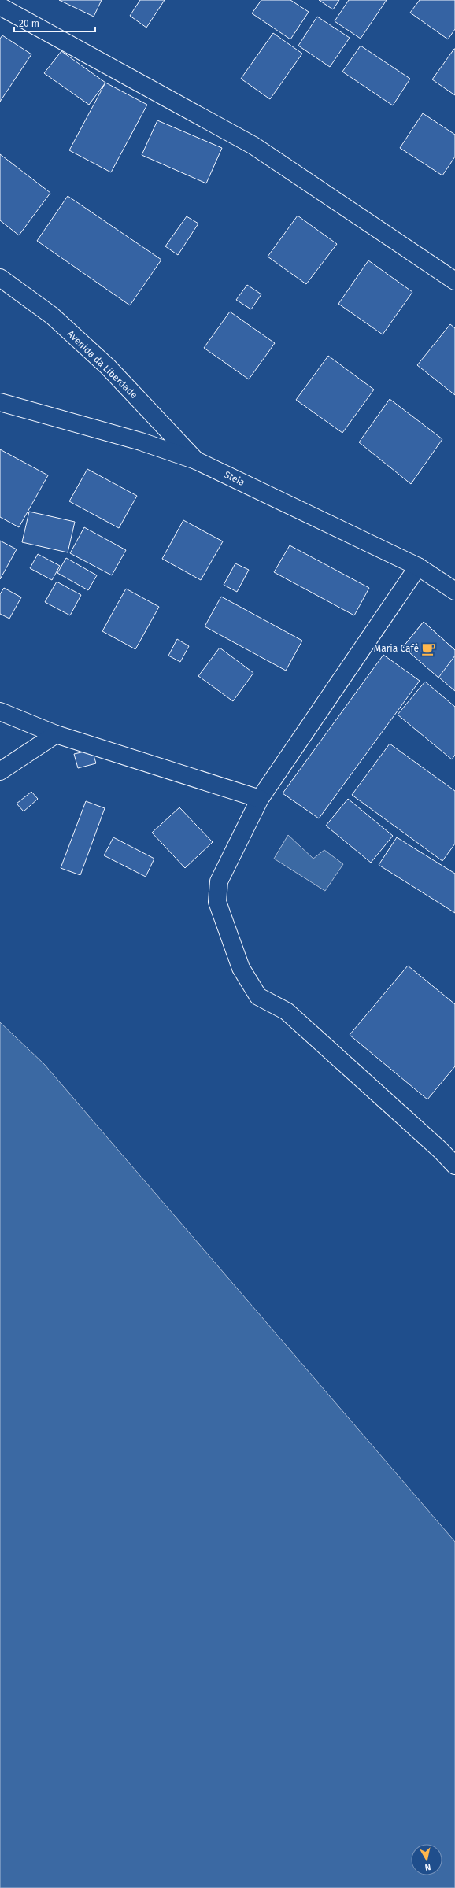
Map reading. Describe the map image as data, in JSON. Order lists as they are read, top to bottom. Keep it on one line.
{"streets":{"street":["Avenida da Liberdade","Steia"]},"crossings":[["Avenida da Liberdade","Steia"]],"places":{"cafe":["Maria Café"]},"scale_bar":"20 m","north":"bottom"}
